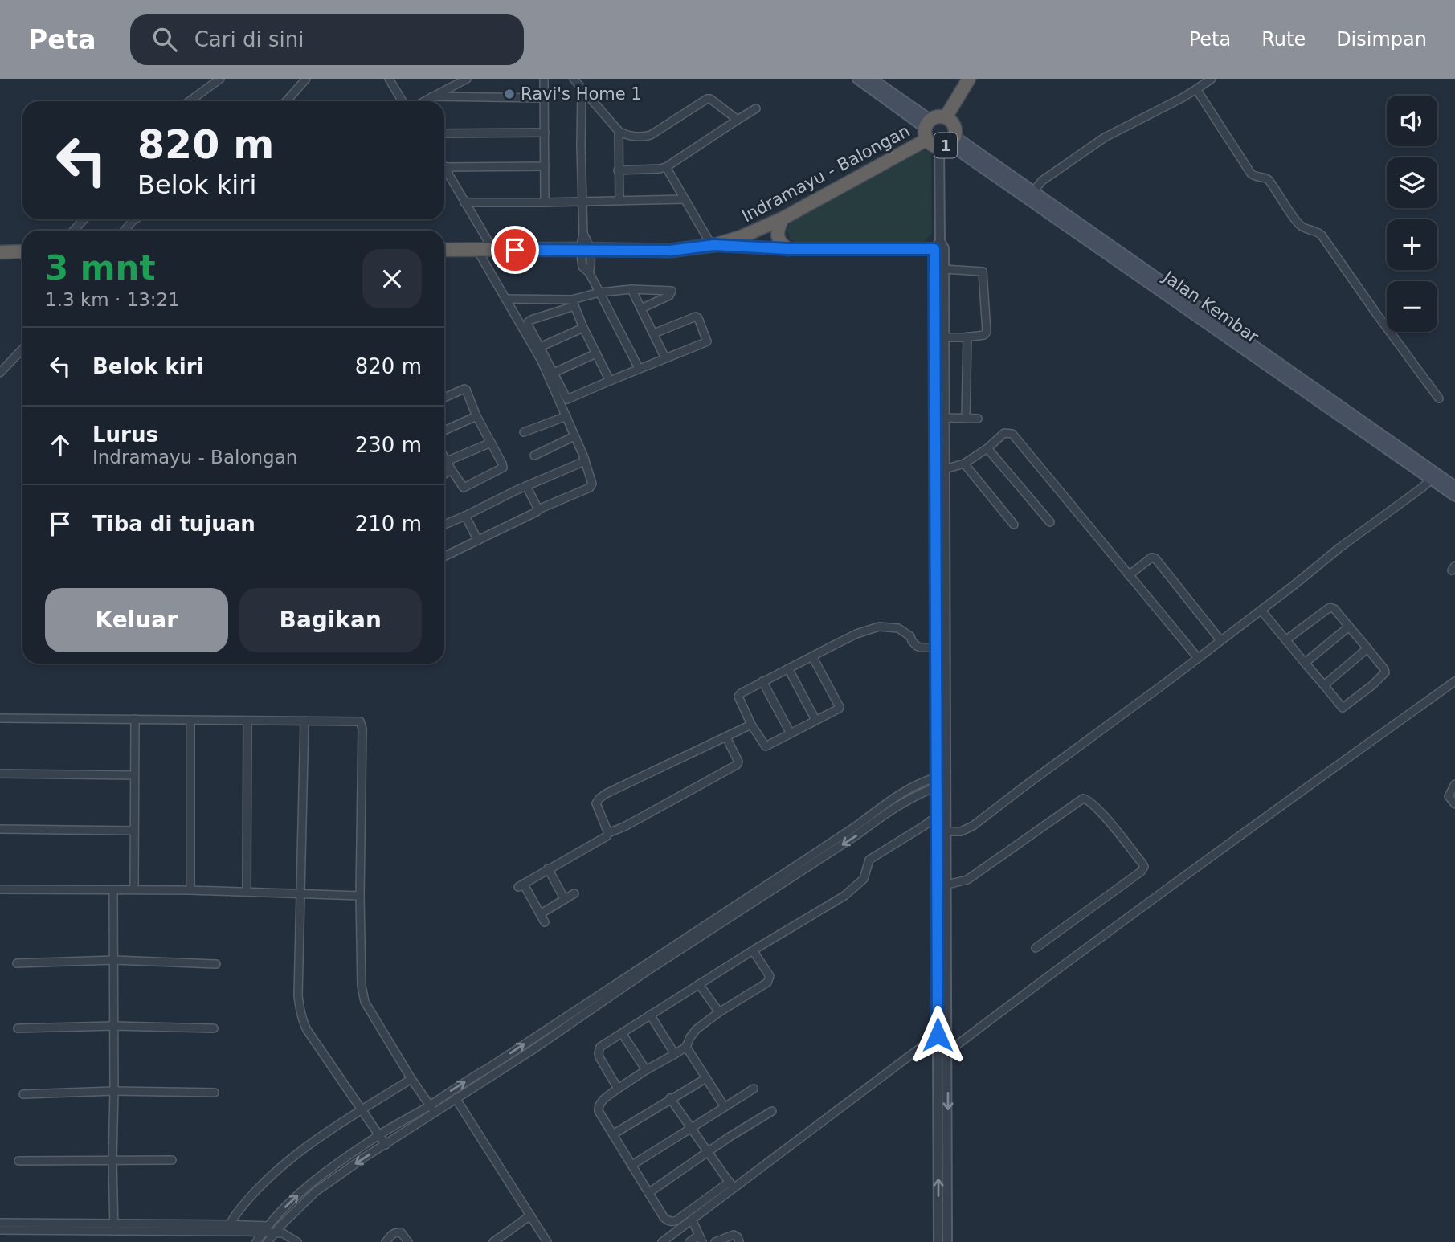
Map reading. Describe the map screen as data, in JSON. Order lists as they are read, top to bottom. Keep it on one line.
{"streets":{"highway":["1","Indramayu - Balongan"],"main road":["Jalan Kembar"]},"crossings":[["1","Indramayu - Balongan"],["1","Jalan Kembar"],["Indramayu - Balongan","Jalan Kembar"]],"places":["Ravi's Home 1"],"page":{"header":"Peta","search":"Cari di sini","nav":["Peta","Rute","Disimpan"],"map_buttons":["+","−"],"turn":["820 m","Belok kiri"],"heading":["3 mnt","1.3 km · 13:21"],"list":[{"name":"Belok kiri","value":"820 m"},{"name":"Lurus","note":"Indramayu - Balongan","value":"230 m"},{"name":"Tiba di tujuan","value":"210 m"}],"buttons":["Keluar","Bagikan"]}}
